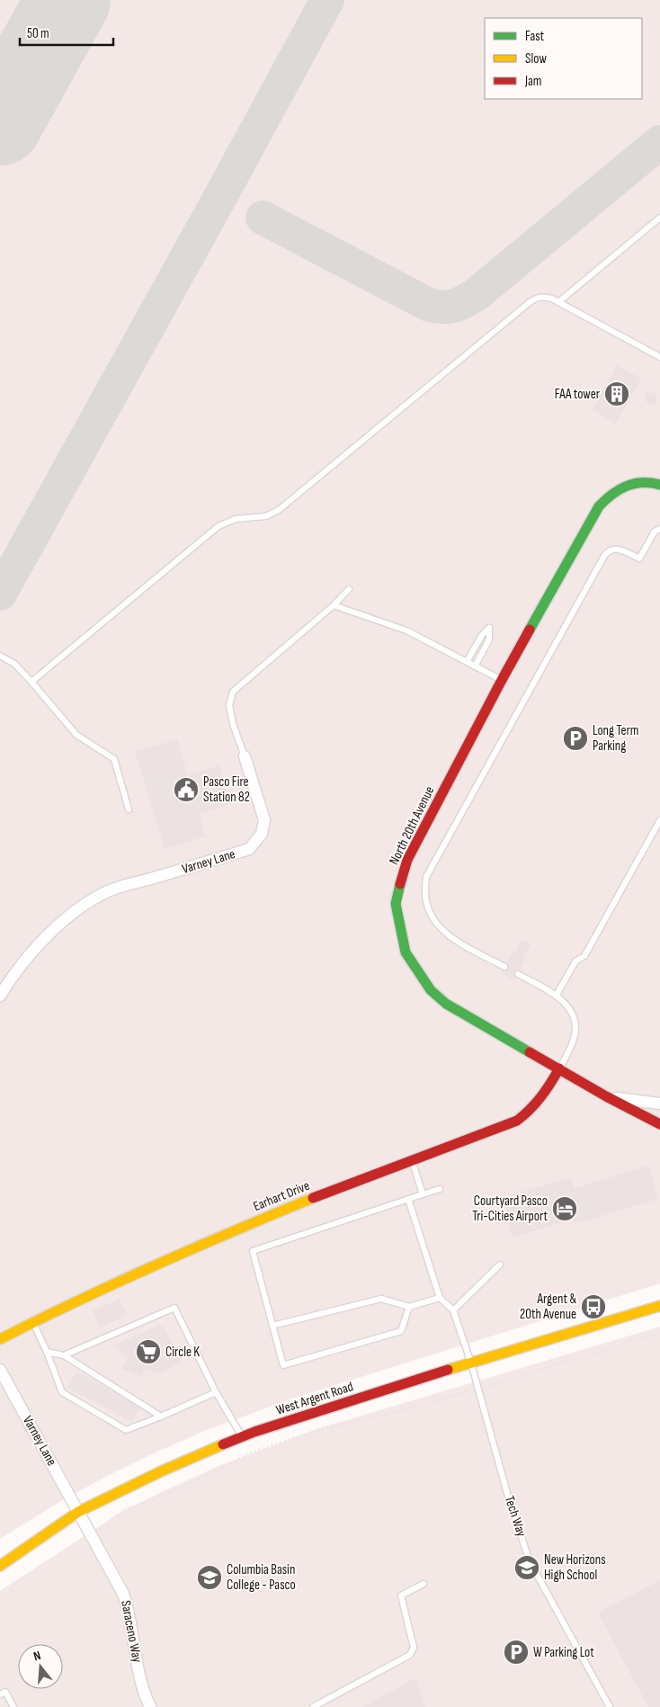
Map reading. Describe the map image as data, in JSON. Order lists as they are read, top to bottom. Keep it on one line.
{"streets":{"street":["North 20th Avenue","Varney Lane","Earhart Drive","West Argent Road","Saraceno Way"],"lane":["Tech Way"]},"crossings":[["North 20th Avenue","Earhart Drive"],["Varney Lane","West Argent Road"],["Varney Lane","Saraceno Way"],["West Argent Road","Tech Way"],["West Argent Road","Saraceno Way"]],"places":{"building":["FAA tower"],"parking":["Long Term Parking","W Parking Lot"],"public building":["Pasco Fire Station 82"],"hotel":["Courtyard Pasco Tri-Cities Airport"],"bus stop":["Argent & 20th Avenue"],"supermarket":["Circle K"],"school or university":["New Horizons High School","Columbia Basin College - Pasco"]},"legend":["Fast","Slow","Jam"],"scale_bar":"50 m","north":"top"}
